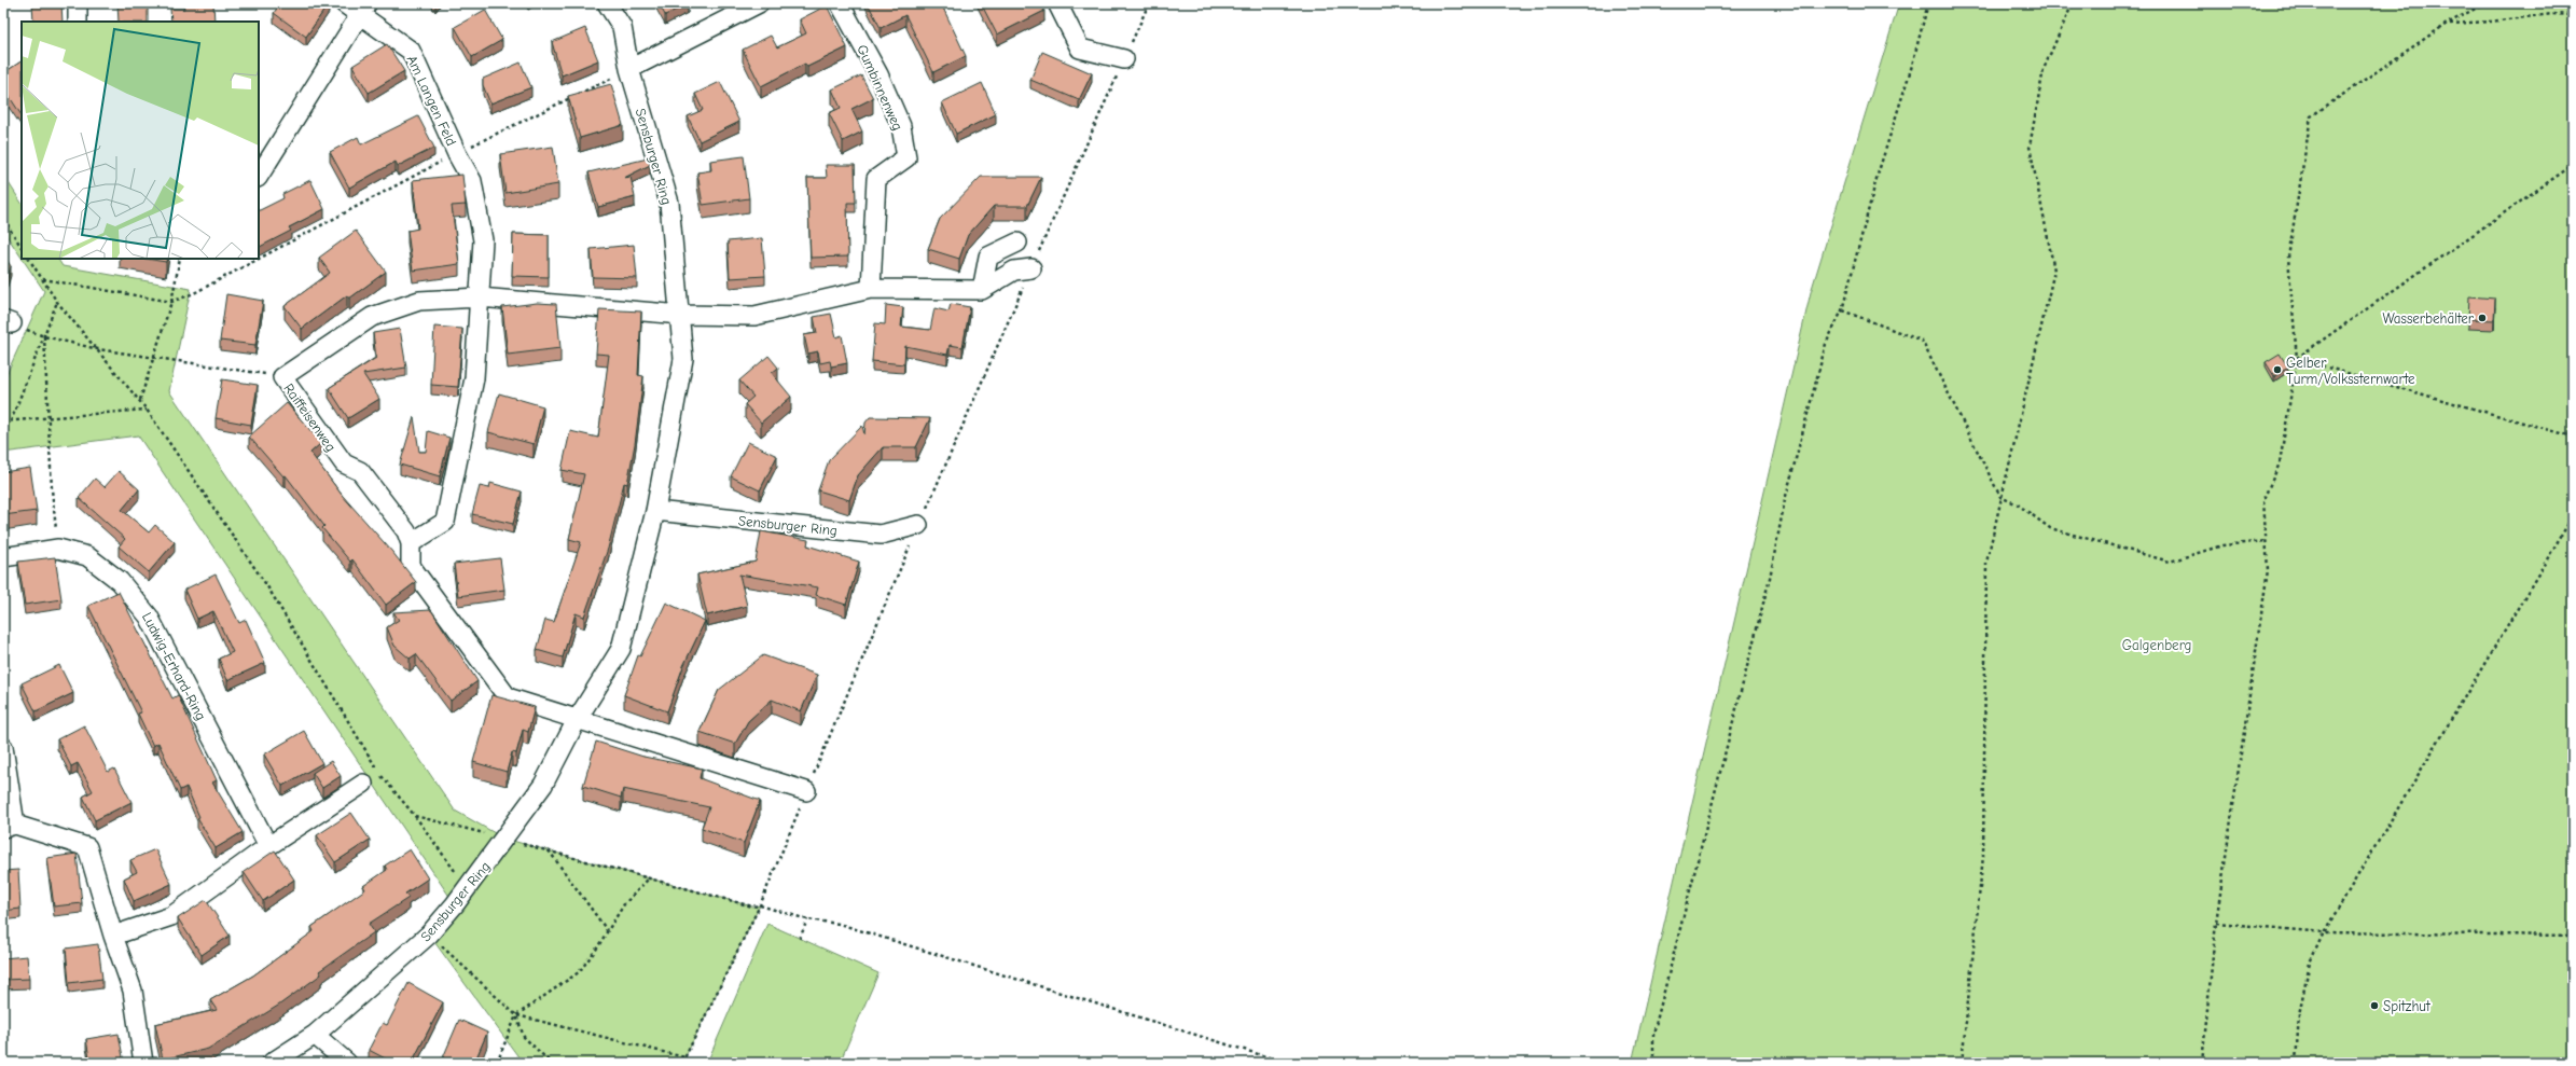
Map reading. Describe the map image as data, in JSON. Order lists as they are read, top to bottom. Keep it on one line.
{"streets":{"street":["Gumbinnenweg","Am Langen Feld","Sensburger Ring","Raiffeisenweg","Ludwig-Erhard-Ring"]},"crossings":[["Am Langen Feld","Raiffeisenweg"],["Sensburger Ring","Raiffeisenweg"]],"parks":["Galgenberg"],"places":["Wasserbehälter","Gelber Turm/Volkssternwarte","Spitzhut"]}
